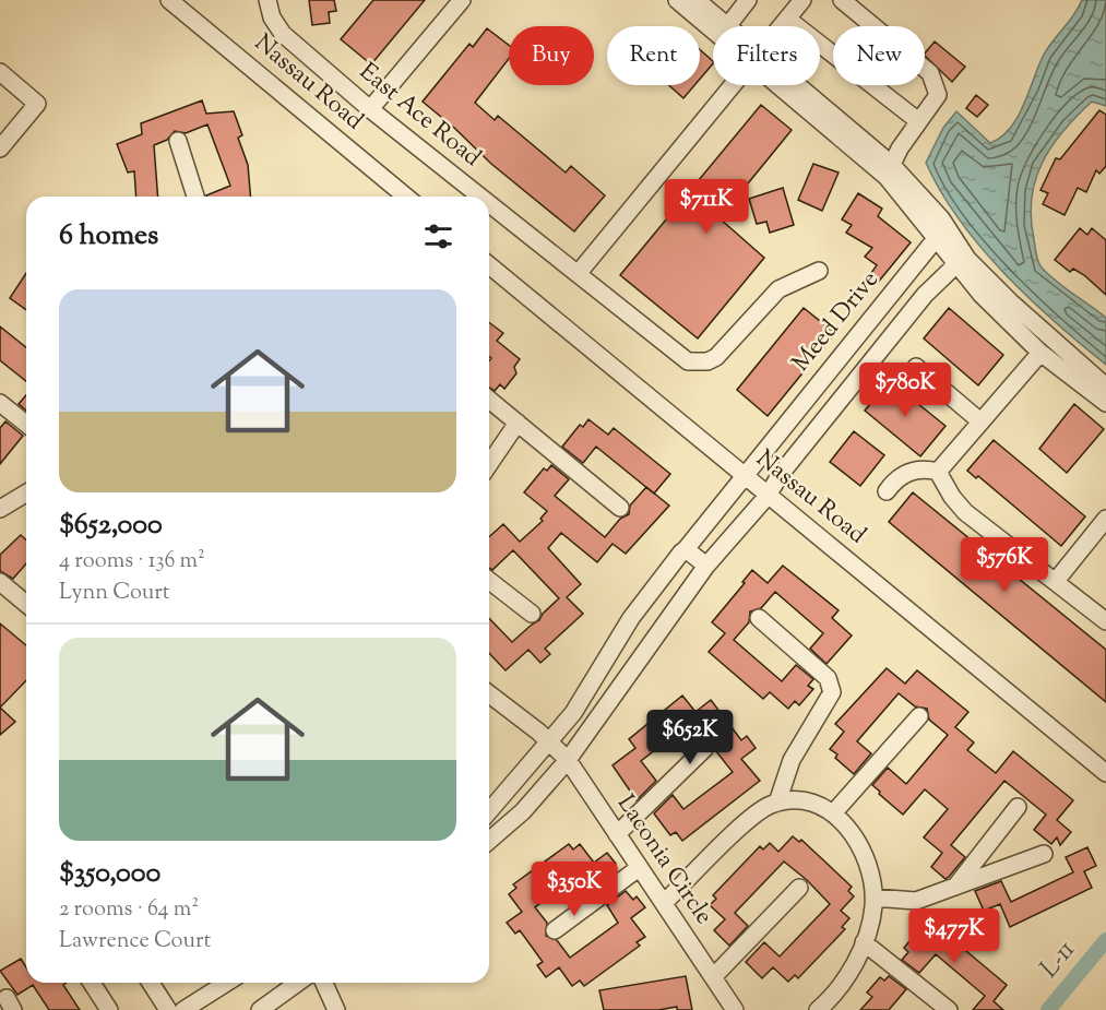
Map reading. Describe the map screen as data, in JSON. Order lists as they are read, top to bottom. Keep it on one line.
{"streets":{"street":["Nassau Road","East Ace Road","Meed Drive","Laconia Circle"]},"crossings":[["Nassau Road","Meed Drive"],["Meed Drive","Laconia Circle"]],"water":["L-11"],"page":{"chip":["Buy","Rent","Filters","New"],"price":["$711K","$780K","$576K","$652K","$350K","$477K"],"heading":"6 homes","list":[{"name":"$652,000","note":"4 rooms · 136 m² · Lynn Court"},{"name":"$350,000","note":"2 rooms · 64 m² · Lawrence Court"}]}}
